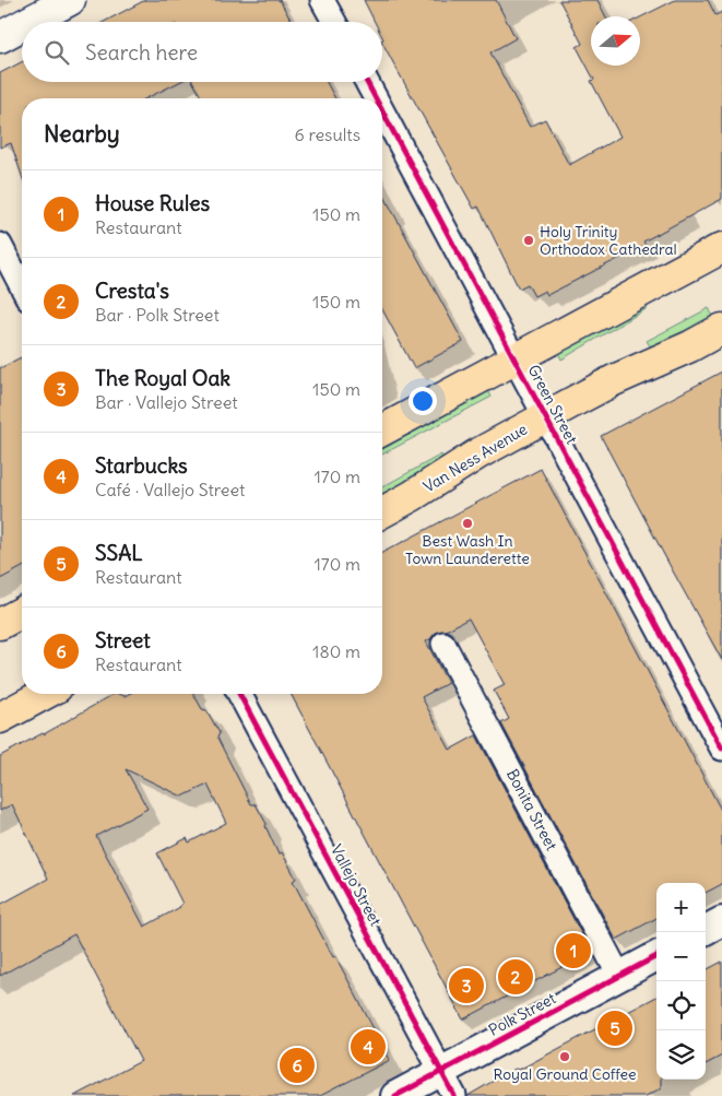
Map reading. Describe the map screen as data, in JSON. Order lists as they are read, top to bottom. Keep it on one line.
{"streets":{"highway":["Van Ness Avenue"],"street":["Green Street","Bonita Street","Vallejo Street","Polk Street"]},"crossings":[["Green Street","Van Ness Avenue"],["Bonita Street","Polk Street"],["Vallejo Street","Polk Street"]],"places":["Holy Trinity Orthodox Cathedral","Best Wash In Town Launderette","Royal Ground Coffee"],"north":"right","page":{"search":"Search here","heading":["Nearby","6 results"],"list":[{"mark":"1","name":"House Rules","note":"Restaurant","value":"150 m"},{"mark":"2","name":"Cresta's","note":"Bar · Polk Street","value":"150 m"},{"mark":"3","name":"The Royal Oak","note":"Bar · Vallejo Street","value":"150 m"},{"mark":"4","name":"Starbucks","note":"Café · Vallejo Street","value":"170 m"},{"mark":"5","name":"SSAL","note":"Restaurant","value":"170 m"},{"mark":"6","name":"Street","note":"Restaurant","value":"180 m"}],"map_buttons":["+","−"],"pins":["1","2","3","5","4","6"]}}
